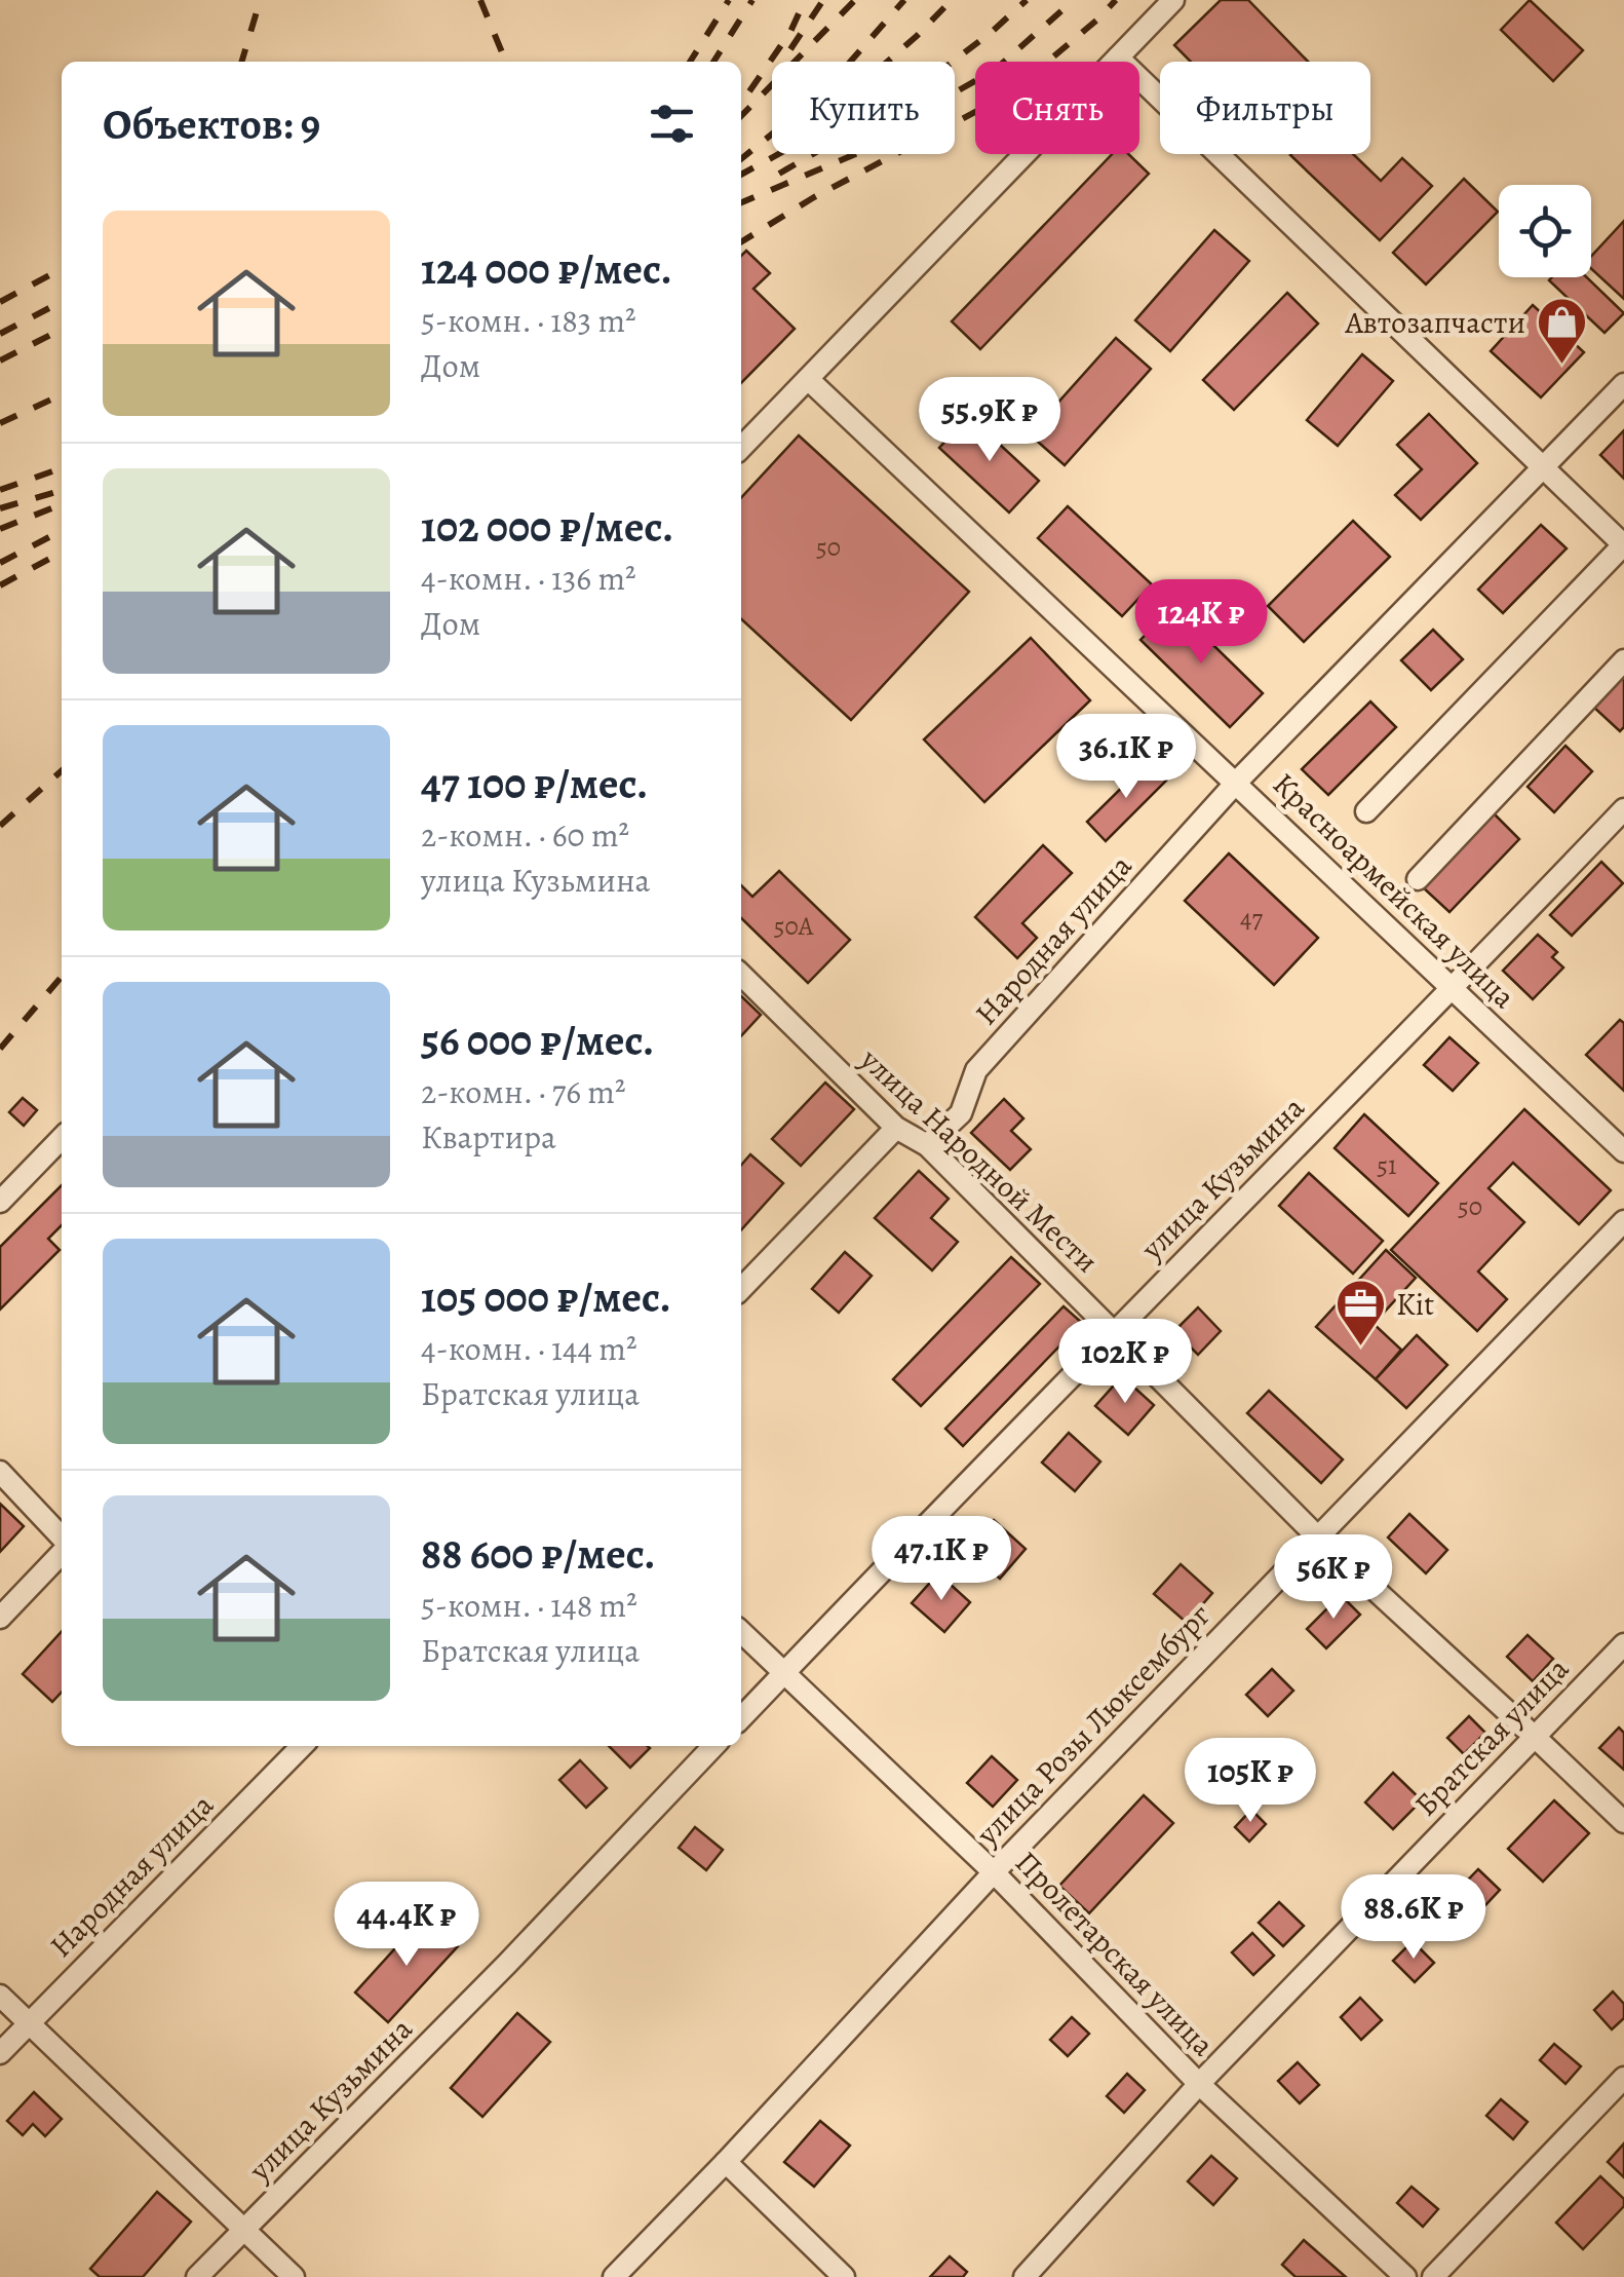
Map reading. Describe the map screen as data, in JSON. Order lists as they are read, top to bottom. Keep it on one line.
{"streets":{"street":["Красноармейская улица","Народная улица","улица Народной Мести","улица Кузьмина","улица Розы Люксембург","Братская улица","Пролетарская улица"]},"crossings":[["Красноармейская улица","Народная улица"],["Красноармейская улица","улица Кузьмина"],["Народная улица","улица Народной Мести"],["улица Народной Мести","улица Кузьмина"],["улица Народной Мести","улица Розы Люксембург"],["улица Народной Мести","Братская улица"],["улица Кузьмина","Пролетарская улица"],["улица Розы Люксембург","Пролетарская улица"],["Братская улица","Пролетарская улица"]],"places":{"shop":["Автозапчасти"],"office":["Kit"]},"house_numbers":["50","47","50А","51","50"],"page":{"chip":["Купить","Снять","Фильтры"],"heading":"Объектов: 9","list":[{"name":"124 000 ₽/мес.","note":"5-комн. · 183 m² · Дом"},{"name":"102 000 ₽/мес.","note":"4-комн. · 136 m² · Дом"},{"name":"47 100 ₽/мес.","note":"2-комн. · 60 m² · улица Кузьмина"},{"name":"56 000 ₽/мес.","note":"2-комн. · 76 m² · Квартира"},{"name":"105 000 ₽/мес.","note":"4-комн. · 144 m² · Братская улица"},{"name":"88 600 ₽/мес.","note":"5-комн. · 148 m² · Братская улица"}],"price":["55.9K ₽","124K ₽","36.1K ₽","102K ₽","47.1K ₽","56K ₽","105K ₽","88.6K ₽","44.4K ₽"]}}
